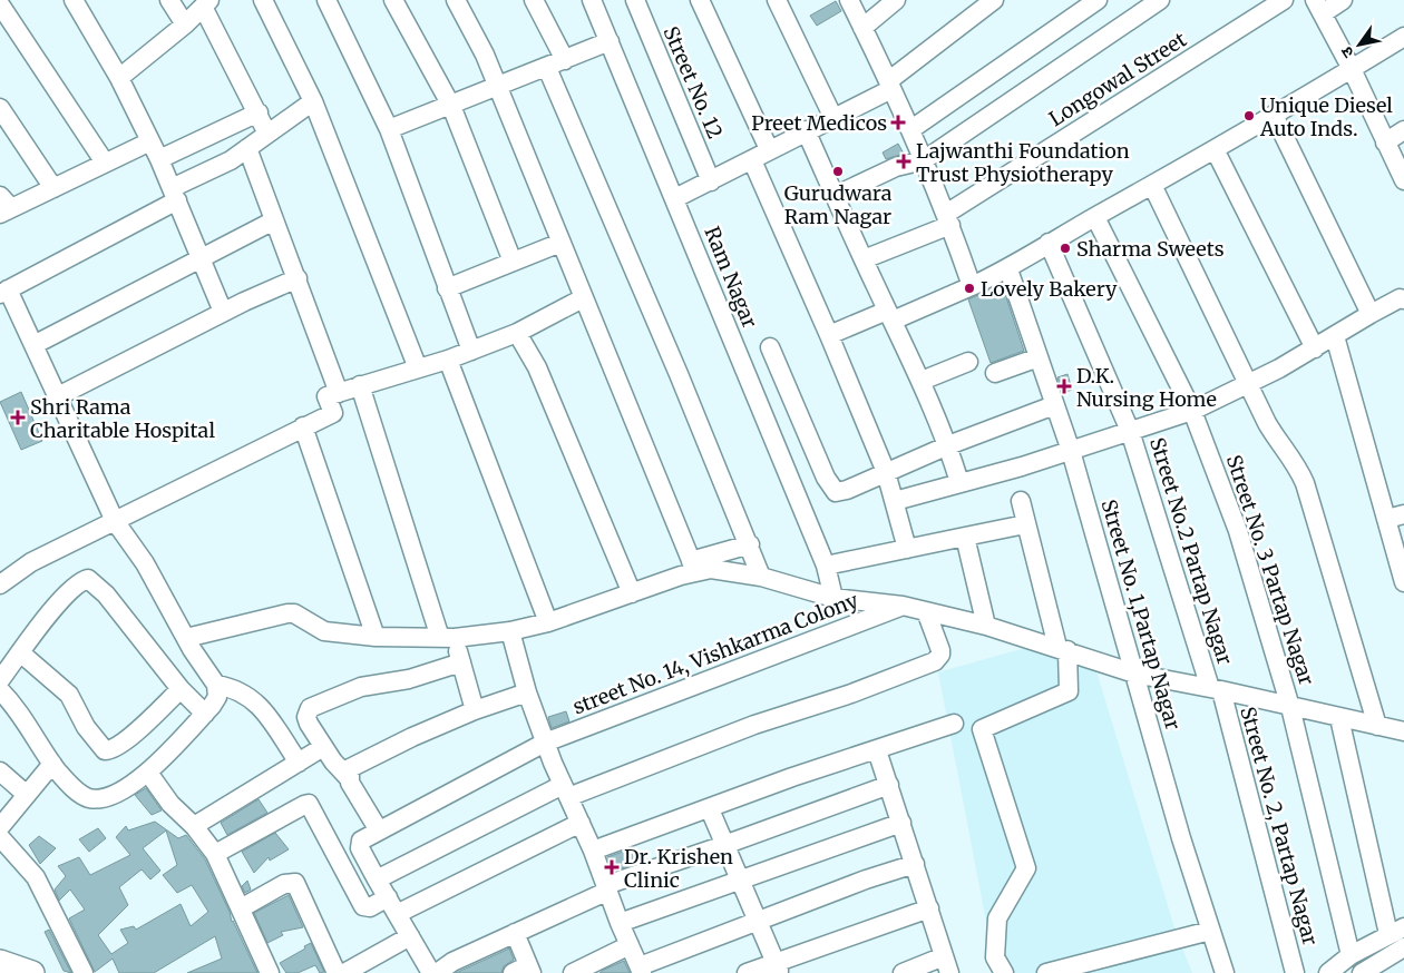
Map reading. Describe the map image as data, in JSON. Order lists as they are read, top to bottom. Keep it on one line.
{"streets":{"street":["Longowal Street","Street No. 12","Ram Nagar","Street No.2 Partap Nagar","Street No. 3 Partap Nagar","Street No. 1,Partap Nagar","street No. 14, Vishkarma Colony","Street No. 2, Partap Nagar"]},"crossings":[["Street No.2 Partap Nagar","Street No. 2, Partap Nagar"]],"places":{"other":["Unique Diesel Auto Inds.","Gurudwara Ram Nagar","Sharma Sweets","Lovely Bakery"],"health":["Preet Medicos","Lajwanthi Foundation Trust Physiotherapy","D.K. Nursing Home","Shri Rama Charitable Hospital","Dr. Krishen Clinic"]},"north":"bottom left"}
